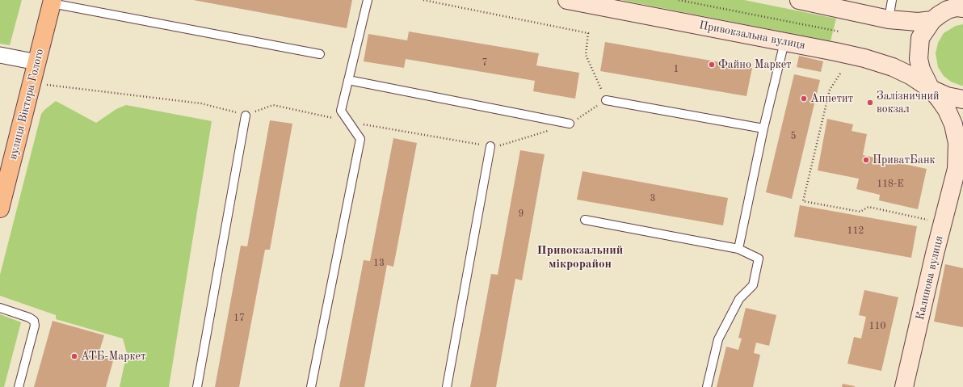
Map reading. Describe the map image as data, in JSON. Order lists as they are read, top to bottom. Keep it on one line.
{"streets":{"main road":["вулиця Віктора Голого"],"street":["Привокзальна вулиця","Калинова вулиця"]},"crossings":[["Привокзальна вулиця","Калинова вулиця"]],"districts":["Привокзальний мікрорайон"],"places":["Файно Маркет","Аппетит","Залізничний вокзал","ПриватБанк","АТБ-Маркет"],"house_numbers":["7","1","5","118-Е","3","9","112","13","17","110"]}
